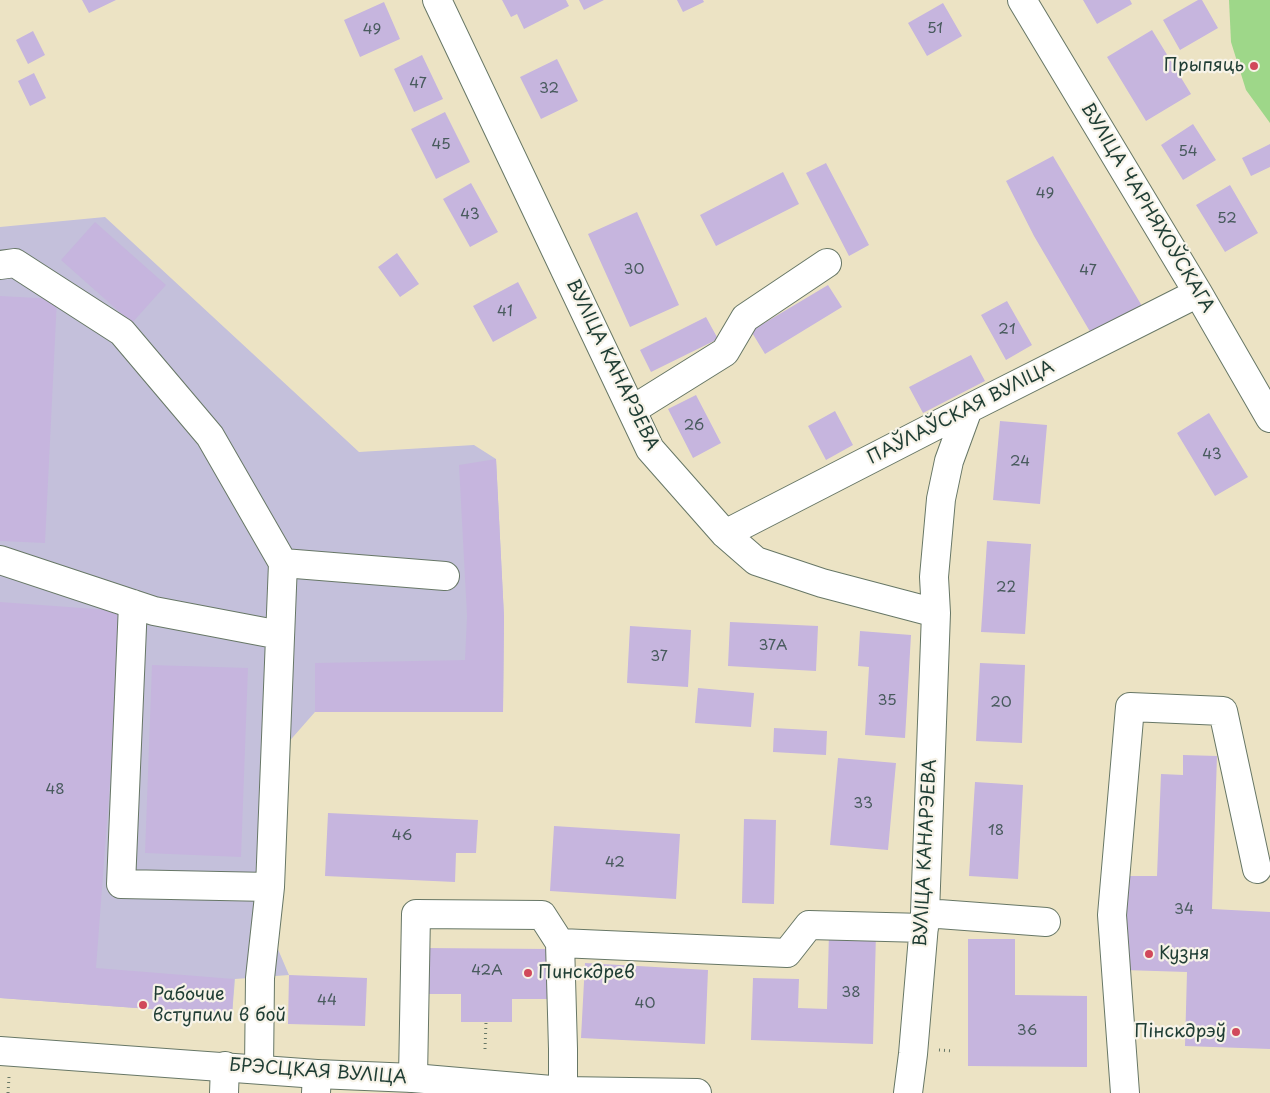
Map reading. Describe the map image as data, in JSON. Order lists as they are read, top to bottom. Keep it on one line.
{"streets":{"street":["ВУЛІЦА ЧАРНЯХОЎСКАГА","ВУЛІЦА КАНАРЭЕВА","ПАЎЛАЎСКАЯ ВУЛІЦА","БРЭСЦКАЯ ВУЛІЦА"]},"crossings":[["ВУЛІЦА ЧАРНЯХОЎСКАГА","ПАЎЛАЎСКАЯ ВУЛІЦА"],["ВУЛІЦА КАНАРЭЕВА","ПАЎЛАЎСКАЯ ВУЛІЦА"]],"places":["Прыпяць","Кузня","Пинскдрев","Рабочие вступили в бой","Пінскдрэў"],"house_numbers":["51","49","47","32","45","54","49","43","52","30","47","41","21","26","43","24","22","37А","37","35","20","48","33","18","46","42","34","42А","38","44","40","36"]}
